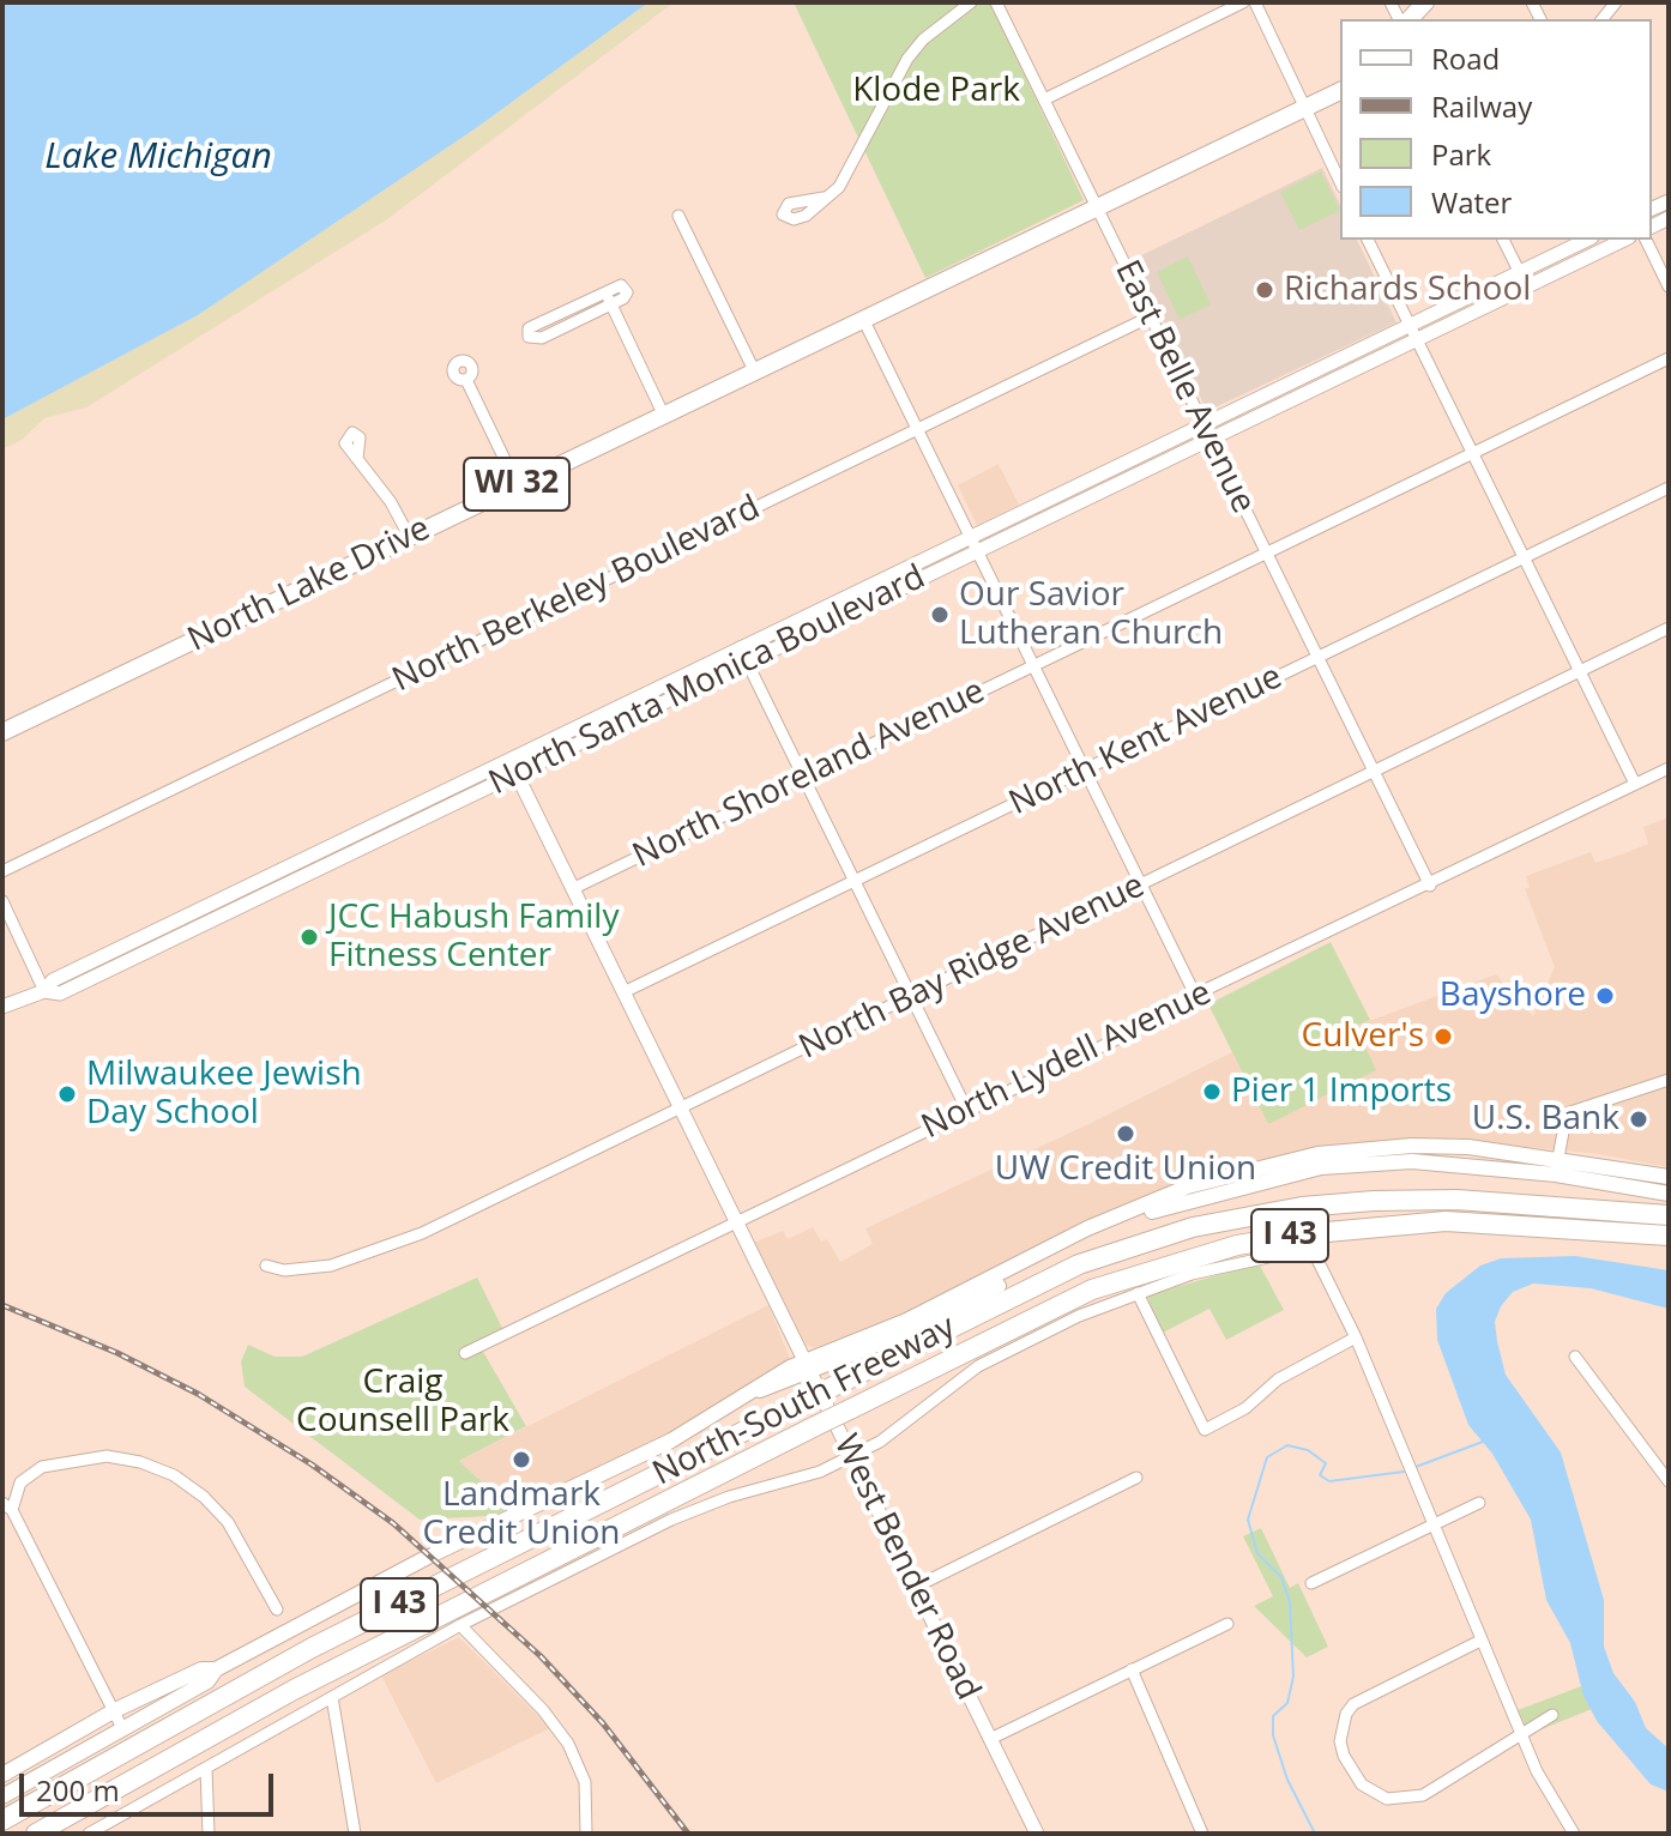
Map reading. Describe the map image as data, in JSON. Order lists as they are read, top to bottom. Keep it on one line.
{"streets":{"highway":["I 43","North-South Freeway"],"main road":["WI 32","North Lake Drive"],"street":["East Belle Avenue","North Berkeley Boulevard","North Santa Monica Boulevard","North Kent Avenue","North Shoreland Avenue","North Bay Ridge Avenue","North Lydell Avenue","West Bender Road"]},"crossings":[["East Belle Avenue","North Lake Drive"],["East Belle Avenue","North Berkeley Boulevard"],["East Belle Avenue","North Santa Monica Boulevard"],["East Belle Avenue","North Kent Avenue"],["East Belle Avenue","North Shoreland Avenue"],["East Belle Avenue","North Bay Ridge Avenue"],["East Belle Avenue","North Lydell Avenue"],["North Santa Monica Boulevard","West Bender Road"],["North Kent Avenue","West Bender Road"],["North Shoreland Avenue","West Bender Road"],["North Bay Ridge Avenue","West Bender Road"],["North Lydell Avenue","West Bender Road"]],"water":["Lake Michigan"],"parks":["Klode Park","Craig Counsell Park"],"places":["Richards School","Our Savior Lutheran Church","JCC Habush Family Fitness Center","Bayshore","Culver's","Pier 1 Imports","Milwaukee Jewish Day School","U.S. Bank","UW Credit Union","Landmark Credit Union"],"legend":["Road","Railway","Park","Water"],"scale_bar":"200 m"}
